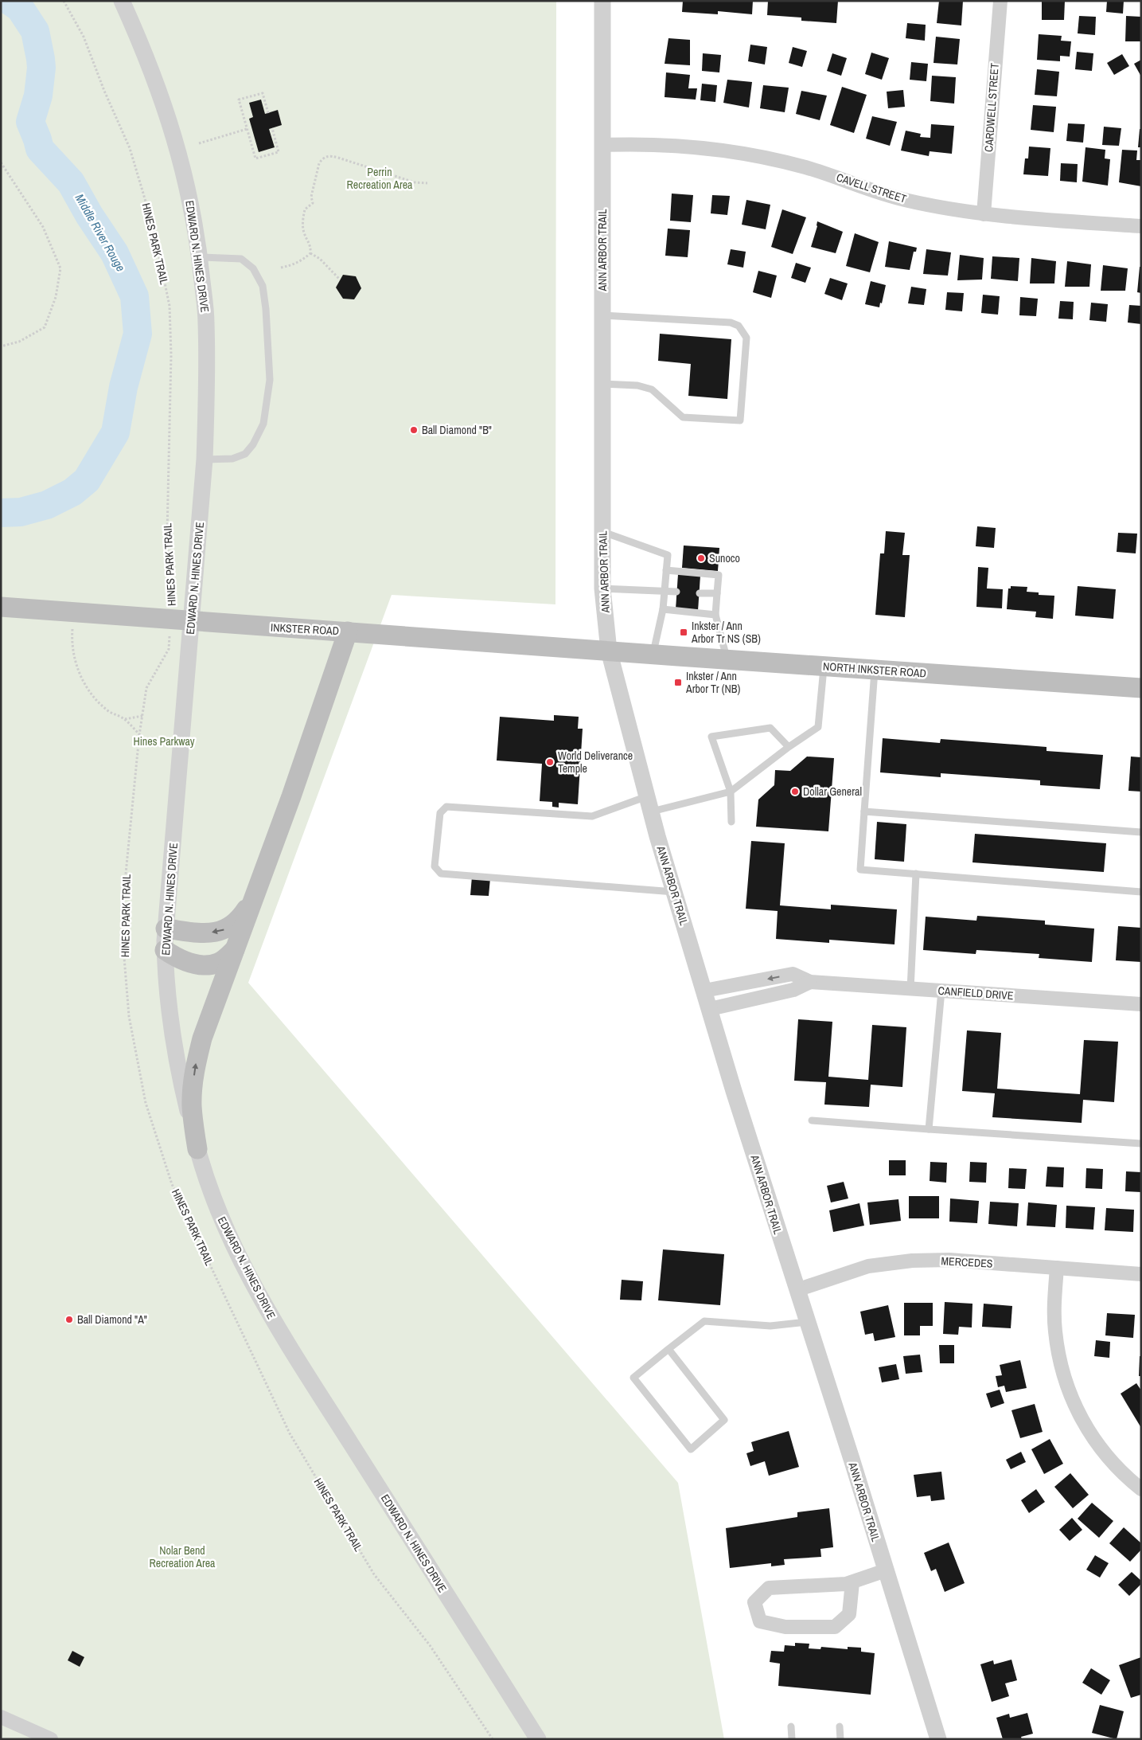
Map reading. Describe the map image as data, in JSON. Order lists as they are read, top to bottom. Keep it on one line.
{"streets":{"main road":["INKSTER ROAD","NORTH INKSTER ROAD"],"street":["CARDWELL STREET","CAVELL STREET","ANN ARBOR TRAIL","EDWARD N. HINES DRIVE","CANFIELD DRIVE","MERCEDES"],"path":["HINES PARK TRAIL"]},"crossings":[["CARDWELL STREET","CAVELL STREET"],["CAVELL STREET","ANN ARBOR TRAIL"],["ANN ARBOR TRAIL","INKSTER ROAD"],["ANN ARBOR TRAIL","NORTH INKSTER ROAD"],["ANN ARBOR TRAIL","CANFIELD DRIVE"],["ANN ARBOR TRAIL","MERCEDES"],["INKSTER ROAD","NORTH INKSTER ROAD"]],"water":["Middle River Rouge"],"parks":["Perrin Recreation Area","Hines Parkway","Nolar Bend Recreation Area"],"places":{"other":["Ball Diamond \"B\"","Sunoco","World Deliverance Temple","Dollar General","Ball Diamond \"A\""],"transit":["Inkster / Ann Arbor Tr NS (SB)","Inkster / Ann Arbor Tr (NB)"]}}
